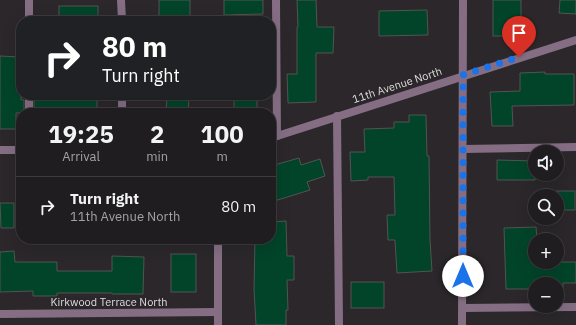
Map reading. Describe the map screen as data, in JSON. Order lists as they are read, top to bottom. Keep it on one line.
{"streets":{"street":["11th Avenue North","Kirkwood Terrace North"]},"page":{"turn":["80 m","Turn right"],"eta":["19:25","Arrival","2","min","100","m"],"map_buttons":["+","−"],"list":[{"name":"Turn right","note":"11th Avenue North","value":"80 m"}]}}
